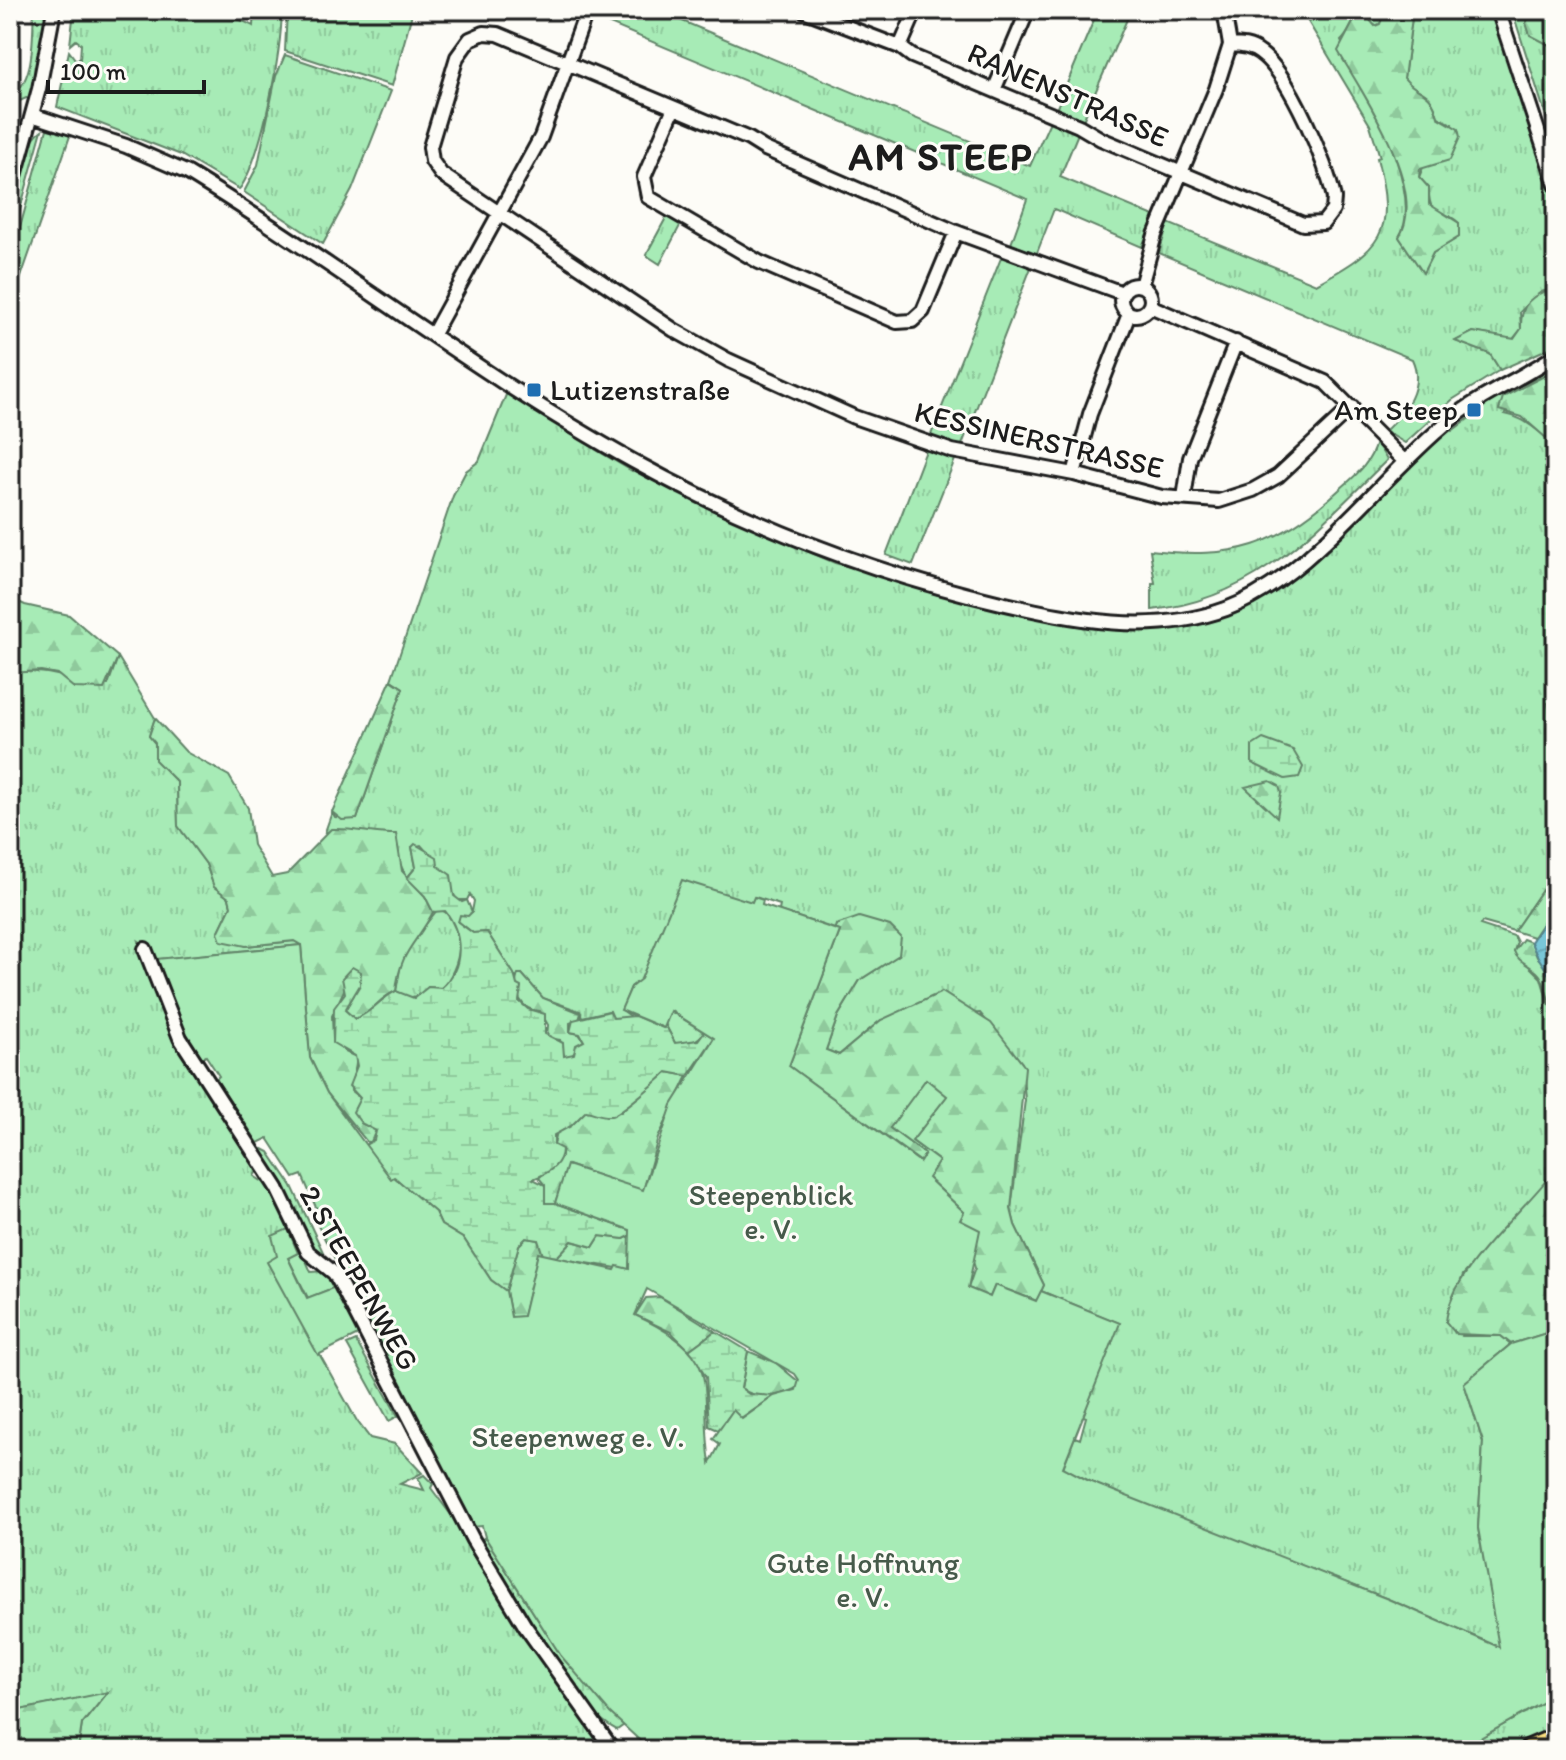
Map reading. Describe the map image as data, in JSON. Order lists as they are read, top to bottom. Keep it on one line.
{"streets":{"street":["RANENSTRASSE","KESSINERSTRASSE","2.STEEPENWEG"]},"districts":["AM STEEP"],"parks":["Steepenblick e. V.","Steepenweg e. V.","Gute Hoffnung e. V."],"places":{"transit":["Lutizenstraße","Am Steep"]},"scale_bar":"100 m"}
